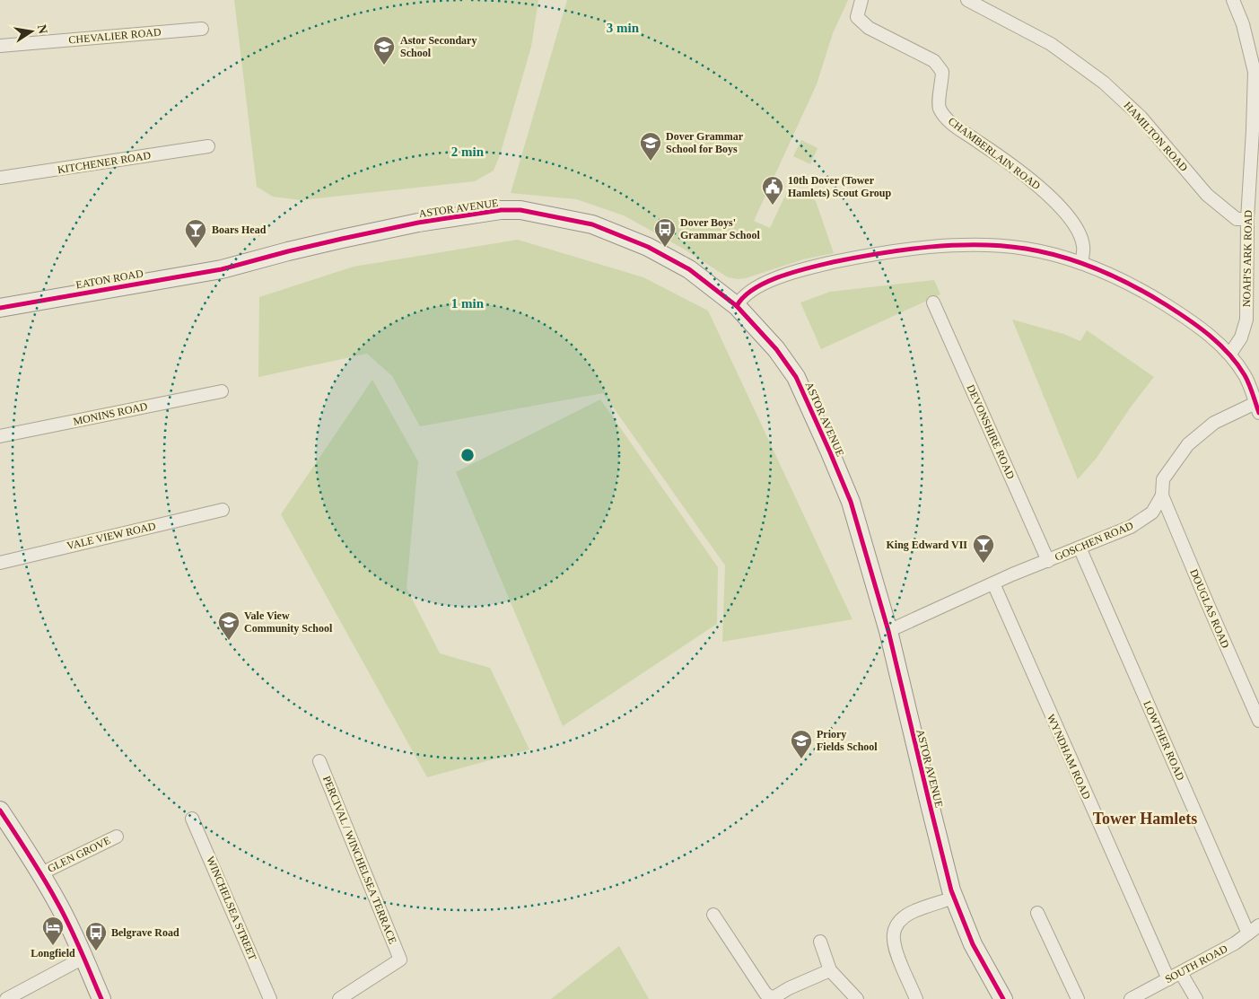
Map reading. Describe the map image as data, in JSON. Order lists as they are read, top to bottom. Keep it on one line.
{"streets":{"street":["CHEVALIER ROAD","HAMILTON ROAD","CHAMBERLAIN ROAD","KITCHENER ROAD","ASTOR AVENUE","NOAH'S ARK ROAD","EATON ROAD","MONINS ROAD","DEVONSHIRE ROAD","VALE VIEW ROAD","GOSCHEN ROAD","DOUGLAS ROAD","LOWTHER ROAD","WYNDHAM ROAD","GLEN GROVE","PERCIVAL / WINCHELSEA TERRACE","WINCHELSEA STREET","SOUTH ROAD"]},"crossings":[["HAMILTON ROAD","NOAH'S ARK ROAD"],["ASTOR AVENUE","EATON ROAD"],["ASTOR AVENUE","GOSCHEN ROAD"],["DEVONSHIRE ROAD","GOSCHEN ROAD"],["GOSCHEN ROAD","DOUGLAS ROAD"],["GOSCHEN ROAD","LOWTHER ROAD"],["GOSCHEN ROAD","WYNDHAM ROAD"],["LOWTHER ROAD","SOUTH ROAD"],["WYNDHAM ROAD","SOUTH ROAD"]],"districts":["Tower Hamlets"],"places":{"school or university":["Astor Secondary School","Dover Grammar School for Boys","Vale View Community School","Priory Fields School"],"public building":["10th Dover (Tower Hamlets) Scout Group"],"bus stop":["Dover Boys' Grammar School","Belgrave Road"],"bar":["Boars Head","King Edward VII"],"hotel":["Longfield"]},"north":"right","rings":["3 min","2 min","1 min"]}
